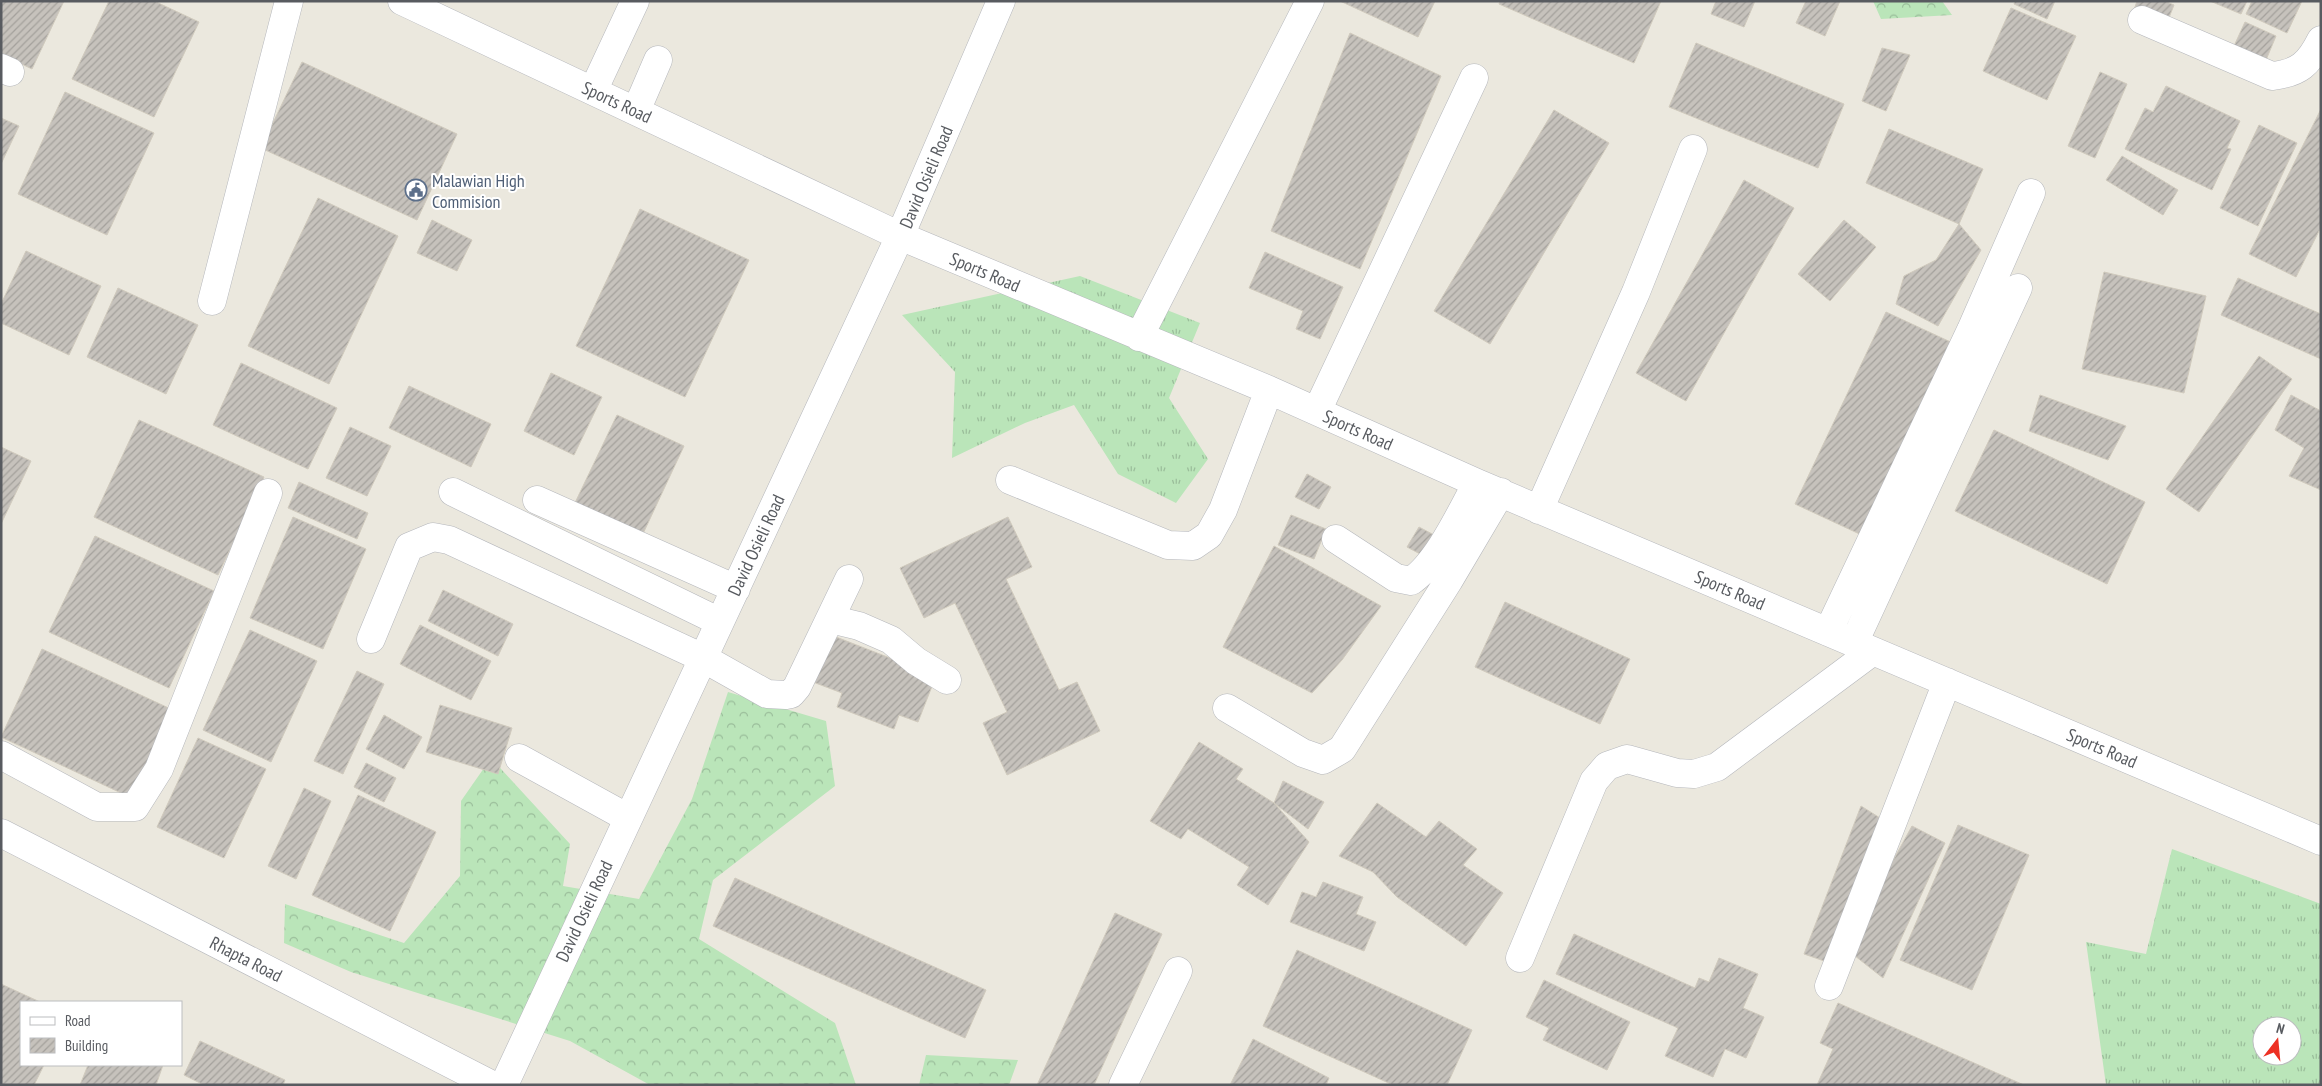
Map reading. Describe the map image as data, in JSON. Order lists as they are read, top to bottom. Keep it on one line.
{"streets":{"street":["Sports Road","David Osieli Road","Rhapta Road"]},"crossings":[["Sports Road","David Osieli Road"]],"places":{"public building":["Malawian High Commision"]},"legend":["Road","Building"],"north":"top"}
